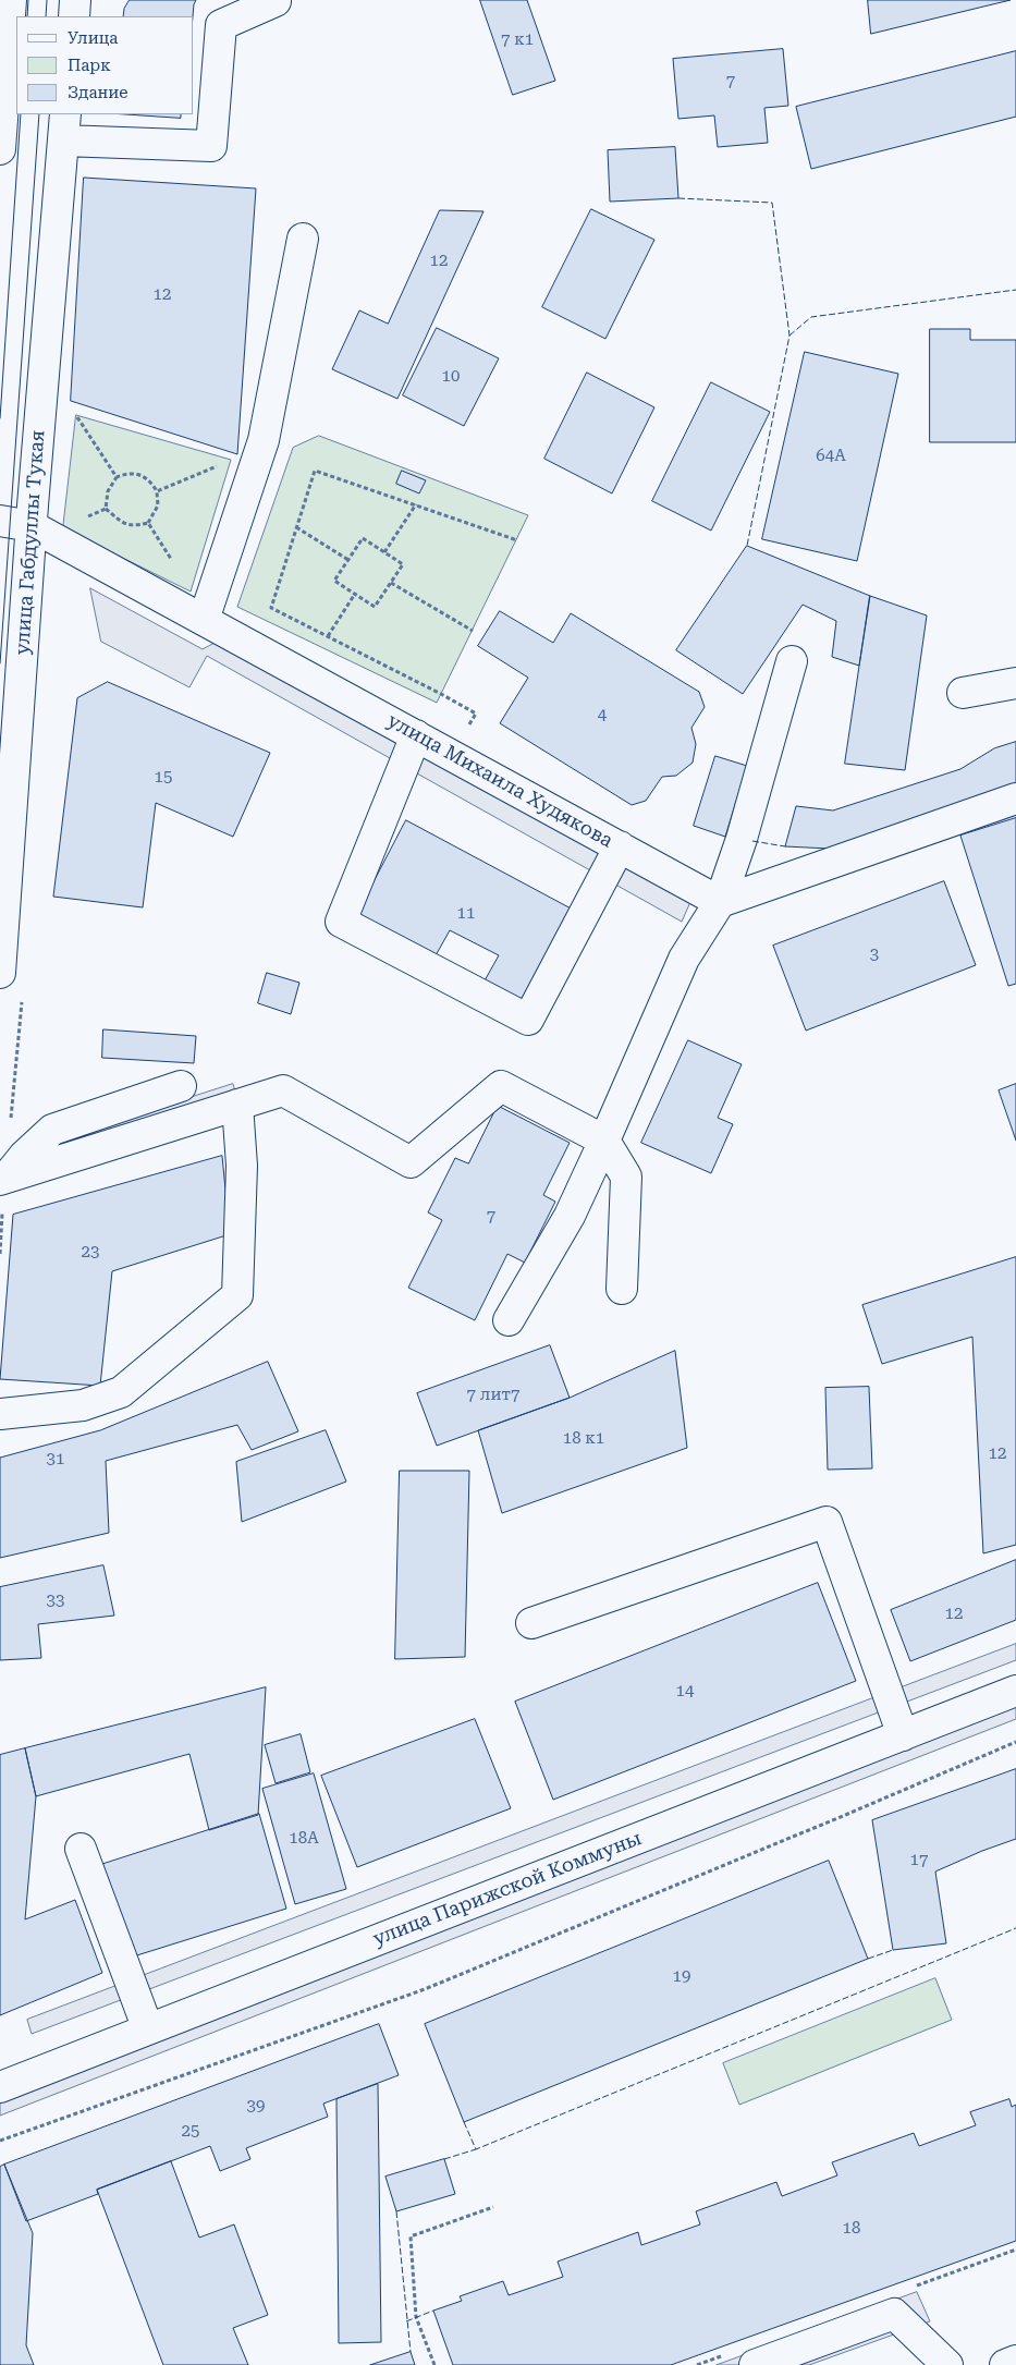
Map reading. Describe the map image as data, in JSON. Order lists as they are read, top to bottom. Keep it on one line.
{"streets":{"street":["улица Габдуллы Тукая","улица Михаила Худякова","улица Парижской Коммуны"]},"crossings":[["улица Габдуллы Тукая","улица Михаила Худякова"]],"house_numbers":["7 к1","7","12","12","10","64А","4","15","11","3","7","23","7 лит7","18 к1","12","31","33","12","14","18А","17","19","39","25","18"],"legend":["Улица","Парк","Здание"]}
